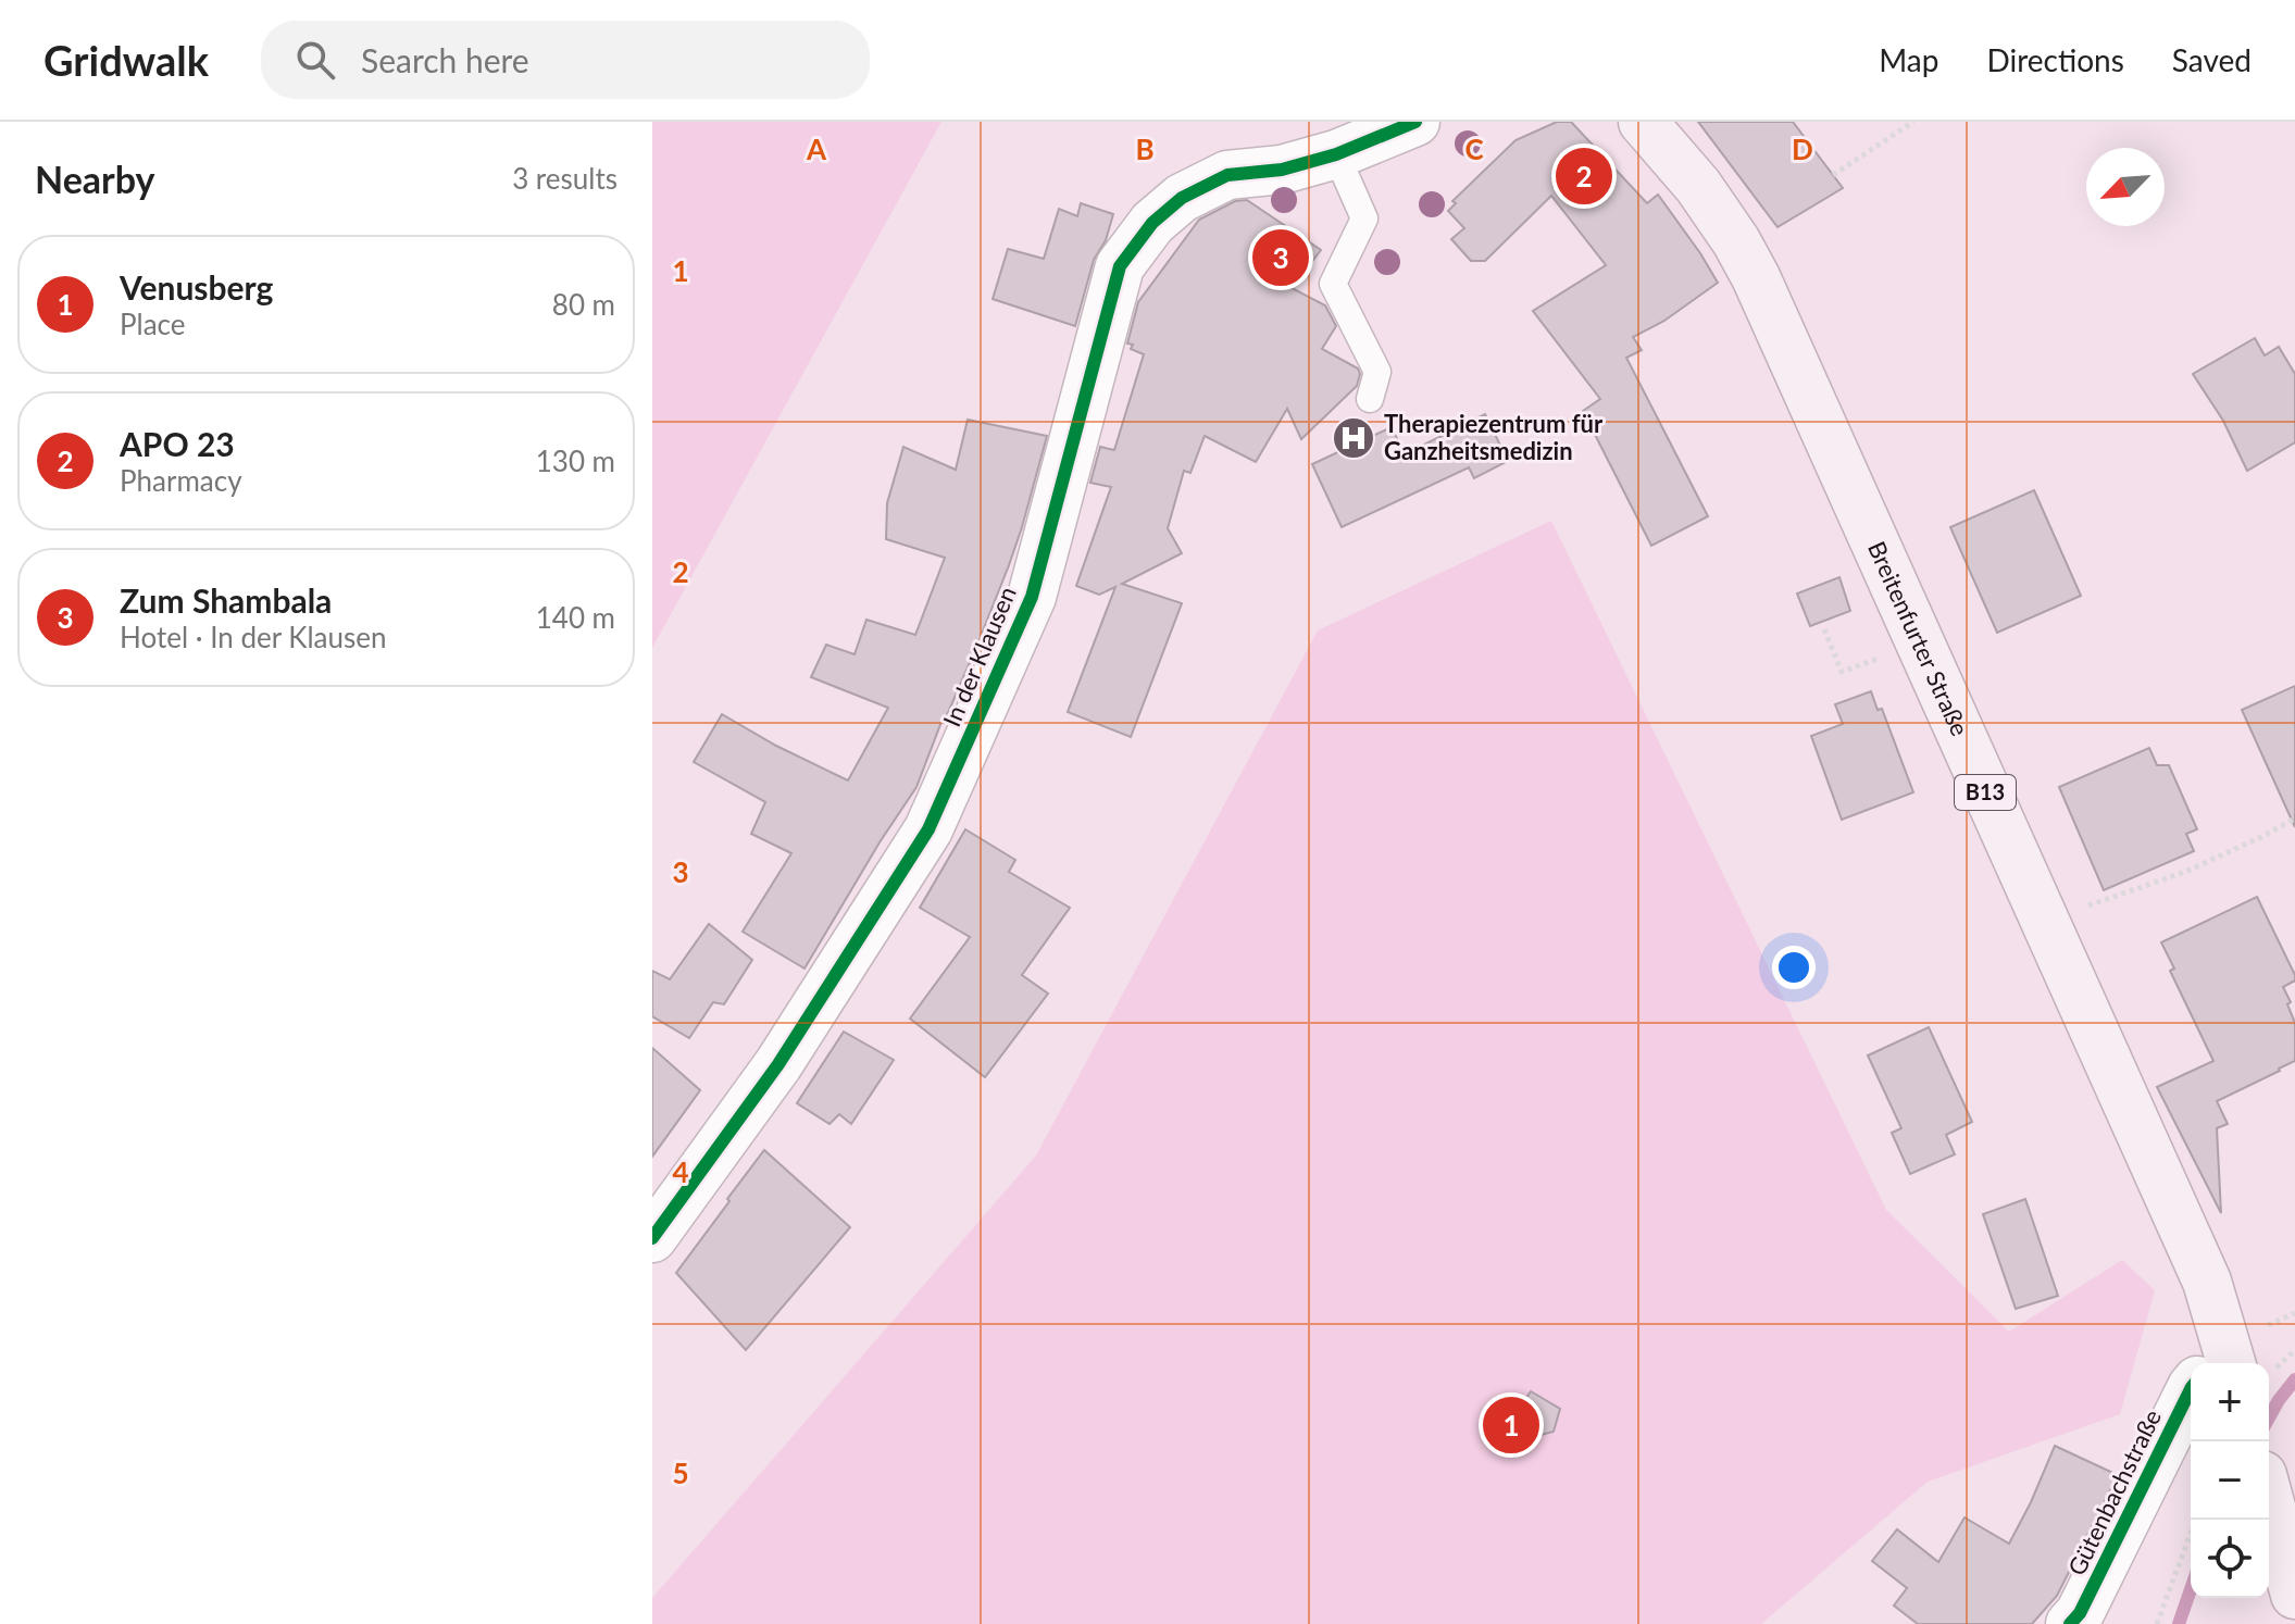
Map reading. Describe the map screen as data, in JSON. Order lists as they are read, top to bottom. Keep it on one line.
{"streets":{"main road":["Breitenfurter Straße","B13"],"street":["In der Klausen","Gütenbachstraße"]},"places":{"hospital":["Therapiezentrum für Ganzheitsmedizin"]},"north":"bottom left","page":{"header":"Gridwalk","search":"Search here","nav":["Map","Directions","Saved"],"heading":["Nearby","3 results"],"pins":["2","3","1"],"list":[{"mark":"1","name":"Venusberg","note":"Place","value":"80 m"},{"mark":"2","name":"APO 23","note":"Pharmacy","value":"130 m"},{"mark":"3","name":"Zum Shambala","note":"Hotel · In der Klausen","value":"140 m"}],"map_buttons":["+","−"]},"grid":{"columns":["A","B","C","D"],"rows":["1","2","3","4","5"]}}
